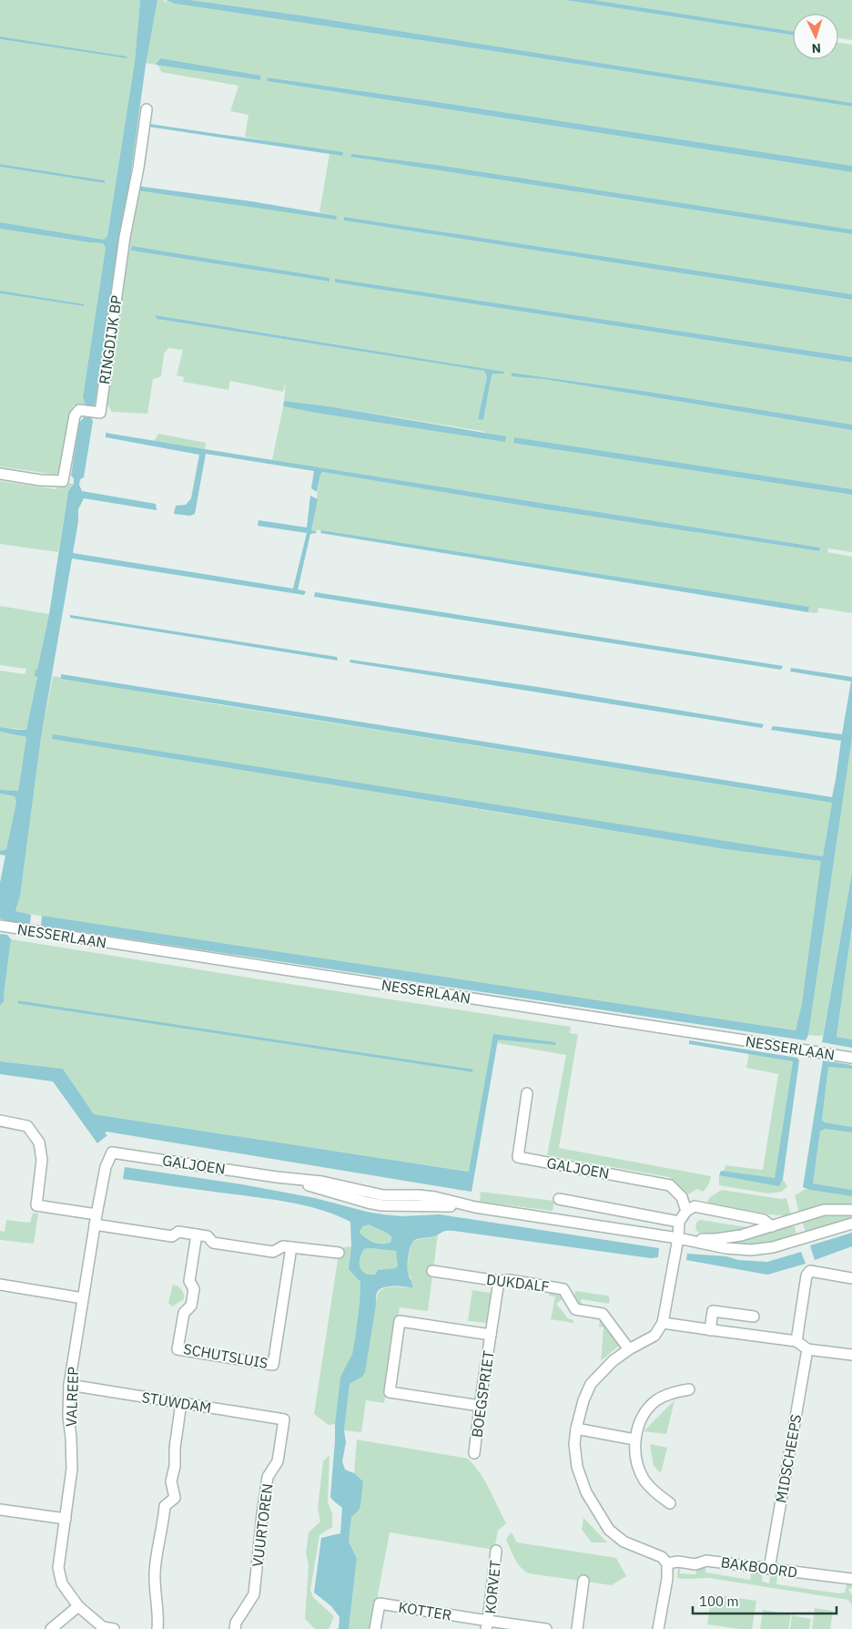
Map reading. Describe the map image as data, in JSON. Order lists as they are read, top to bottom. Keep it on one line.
{"streets":{"street":["RINGDIJK BP","NESSERLAAN","GALJOEN","DUKDALF","SCHUTSLUIS","BOEGSPRIET","VALREEP","STUWDAM","MIDSCHEEPS","VUURTOREN","BAKBOORD","KORVET","KOTTER"]},"crossings":[["GALJOEN","VALREEP"],["DUKDALF","BOEGSPRIET"],["VALREEP","STUWDAM"],["STUWDAM","VUURTOREN"],["MIDSCHEEPS","BAKBOORD"],["KORVET","KOTTER"]],"scale_bar":"100 m","north":"bottom"}
